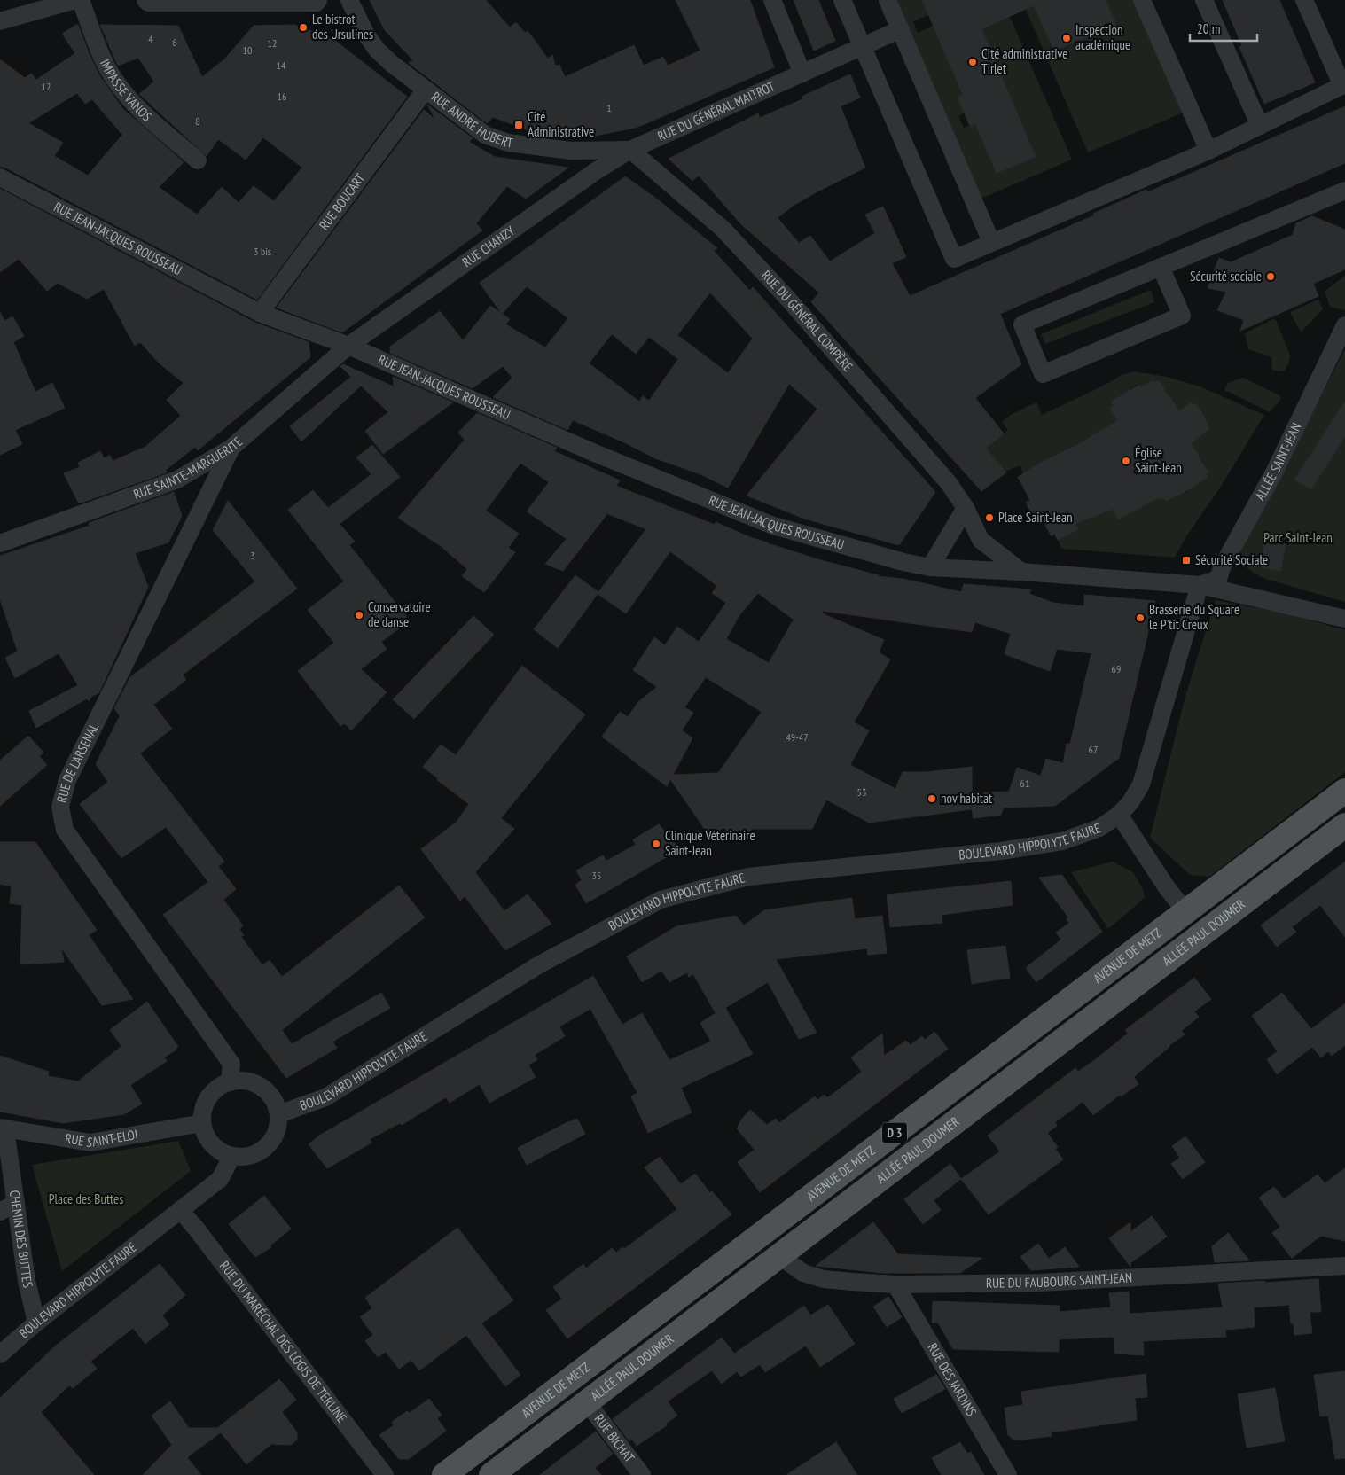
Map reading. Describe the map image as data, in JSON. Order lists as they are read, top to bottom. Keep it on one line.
{"streets":{"main road":["ALLÉE PAUL DOUMER","AVENUE DE METZ","D 3"],"street":["IMPASSE VANOS","RUE DU GÉNÉRAL MAITROT","RUE ANDRÉ HUBERT","RUE BOUCART","RUE JEAN-JACQUES ROUSSEAU","RUE CHANZY","RUE DU GÉNÉRAL COMPÈRE","ALLÉE SAINT-JEAN","RUE SAINTE-MARGUERITE","RUE DE L'ARSENAL","BOULEVARD HIPPOLYTE FAURE","RUE SAINT-ELOI","CHEMIN DES BUTTES","RUE DU FAUBOURG SAINT-JEAN","RUE DU MARÉCHAL DES LOGIS DE TERLINE","RUE DES JARDINS","RUE BICHAT"]},"crossings":[["RUE DU GÉNÉRAL MAITROT","RUE ANDRÉ HUBERT"],["RUE DU GÉNÉRAL MAITROT","RUE CHANZY"],["RUE DU GÉNÉRAL MAITROT","RUE DU GÉNÉRAL COMPÈRE"],["RUE ANDRÉ HUBERT","RUE BOUCART"],["RUE ANDRÉ HUBERT","RUE CHANZY"],["RUE ANDRÉ HUBERT","RUE DU GÉNÉRAL COMPÈRE"],["RUE BOUCART","RUE JEAN-JACQUES ROUSSEAU"],["RUE JEAN-JACQUES ROUSSEAU","RUE CHANZY"],["RUE JEAN-JACQUES ROUSSEAU","RUE SAINTE-MARGUERITE"],["RUE CHANZY","RUE DU GÉNÉRAL COMPÈRE"],["RUE CHANZY","RUE SAINTE-MARGUERITE"],["ALLÉE SAINT-JEAN","BOULEVARD HIPPOLYTE FAURE"],["RUE SAINTE-MARGUERITE","RUE DE L'ARSENAL"],["RUE DE L'ARSENAL","BOULEVARD HIPPOLYTE FAURE"],["RUE DE L'ARSENAL","RUE SAINT-ELOI"],["BOULEVARD HIPPOLYTE FAURE","RUE SAINT-ELOI"],["BOULEVARD HIPPOLYTE FAURE","CHEMIN DES BUTTES"],["BOULEVARD HIPPOLYTE FAURE","RUE DU MARÉCHAL DES LOGIS DE TERLINE"],["ALLÉE PAUL DOUMER","RUE DU FAUBOURG SAINT-JEAN"],["ALLÉE PAUL DOUMER","RUE BICHAT"],["RUE SAINT-ELOI","CHEMIN DES BUTTES"],["RUE DU FAUBOURG SAINT-JEAN","RUE DES JARDINS"]],"parks":["Parc Saint-Jean","Place des Buttes"],"places":{"other":["Le bistrot des Ursulines","Inspection académique","Cité administrative Tirlet","Sécurité sociale","Église Saint-Jean","Place Saint-Jean","Conservatoire de danse","Brasserie du Square le P'tit Creux","nov habitat","Clinique Vétérinaire Saint-Jean"],"transit":["Cité Administrative","Sécurité Sociale"]},"house_numbers":["4","6","12","10","14","12","16","1","8","3 bis","3","69","49-47","67","61","53","35"],"scale_bar":"20 m"}
